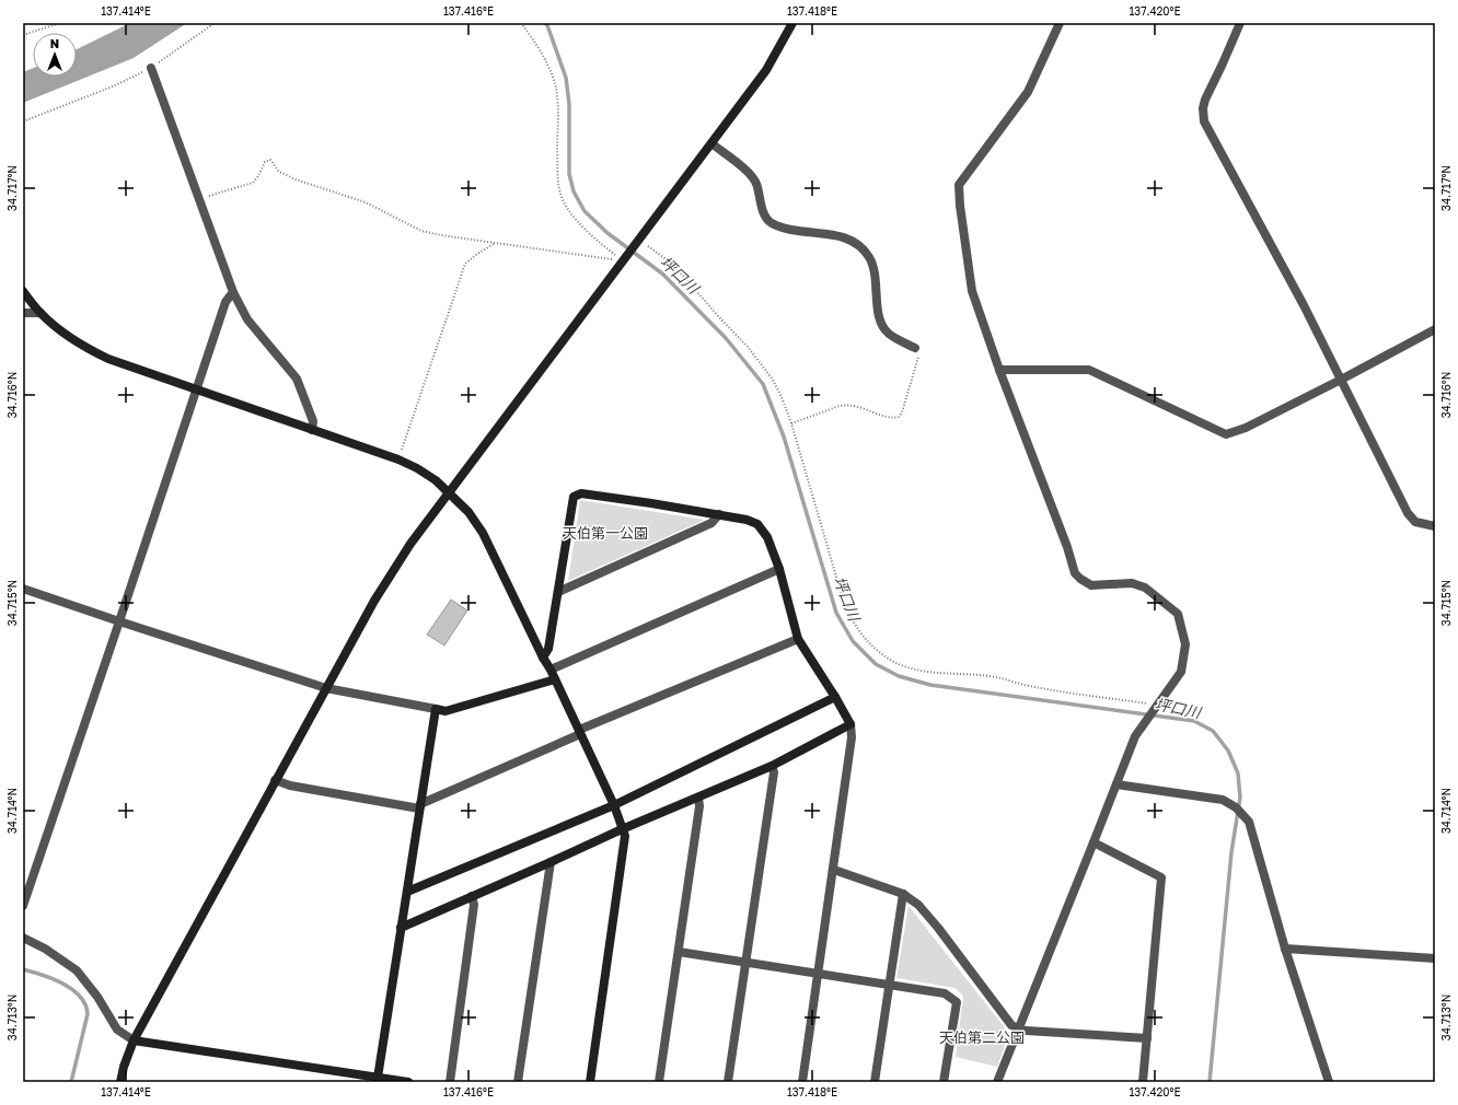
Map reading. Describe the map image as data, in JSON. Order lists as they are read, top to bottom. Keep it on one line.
{"water":["坪口川"],"parks":["天伯第一公園","天伯第二公園"],"north":"top","coordinates":["137.414°E","137.416°E","137.418°E","137.420°E","34.717°N","34.716°N","34.715°N","34.714°N","34.713°N"]}
